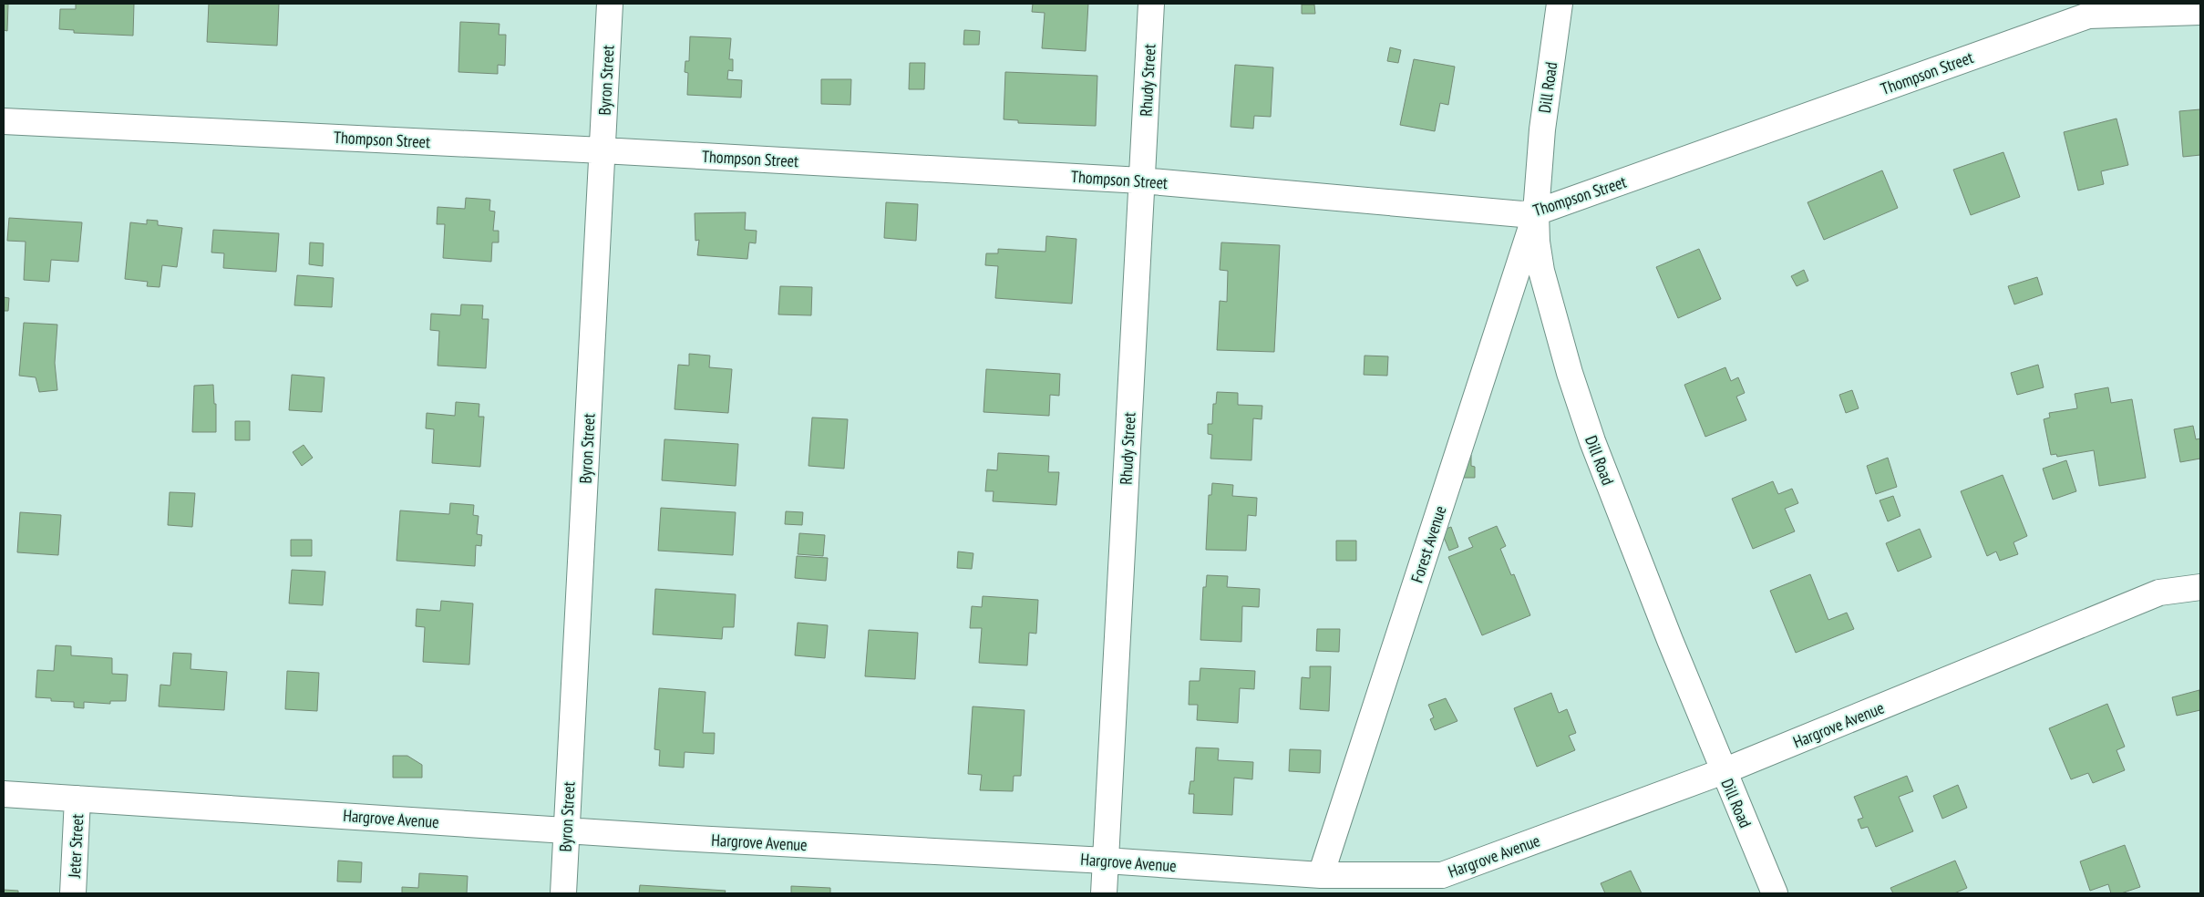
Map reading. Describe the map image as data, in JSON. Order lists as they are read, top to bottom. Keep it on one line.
{"streets":{"street":["Thompson Street","Byron Street","Rhudy Street","Dill Road","Forest Avenue","Hargrove Avenue","Jeter Street"]},"crossings":[["Thompson Street","Byron Street"],["Thompson Street","Rhudy Street"],["Thompson Street","Dill Road"],["Thompson Street","Forest Avenue"],["Byron Street","Hargrove Avenue"],["Rhudy Street","Hargrove Avenue"],["Dill Road","Forest Avenue"],["Dill Road","Hargrove Avenue"],["Forest Avenue","Hargrove Avenue"],["Hargrove Avenue","Jeter Street"]]}
